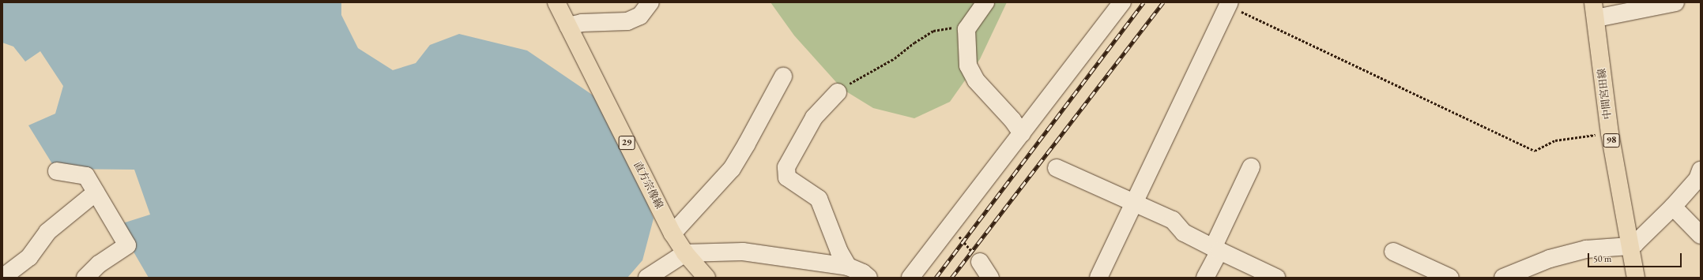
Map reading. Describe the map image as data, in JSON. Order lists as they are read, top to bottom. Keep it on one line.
{"streets":{"main road":["中間宮田線","98","29","直方宗像線"]},"scale_bar":"50 m"}
